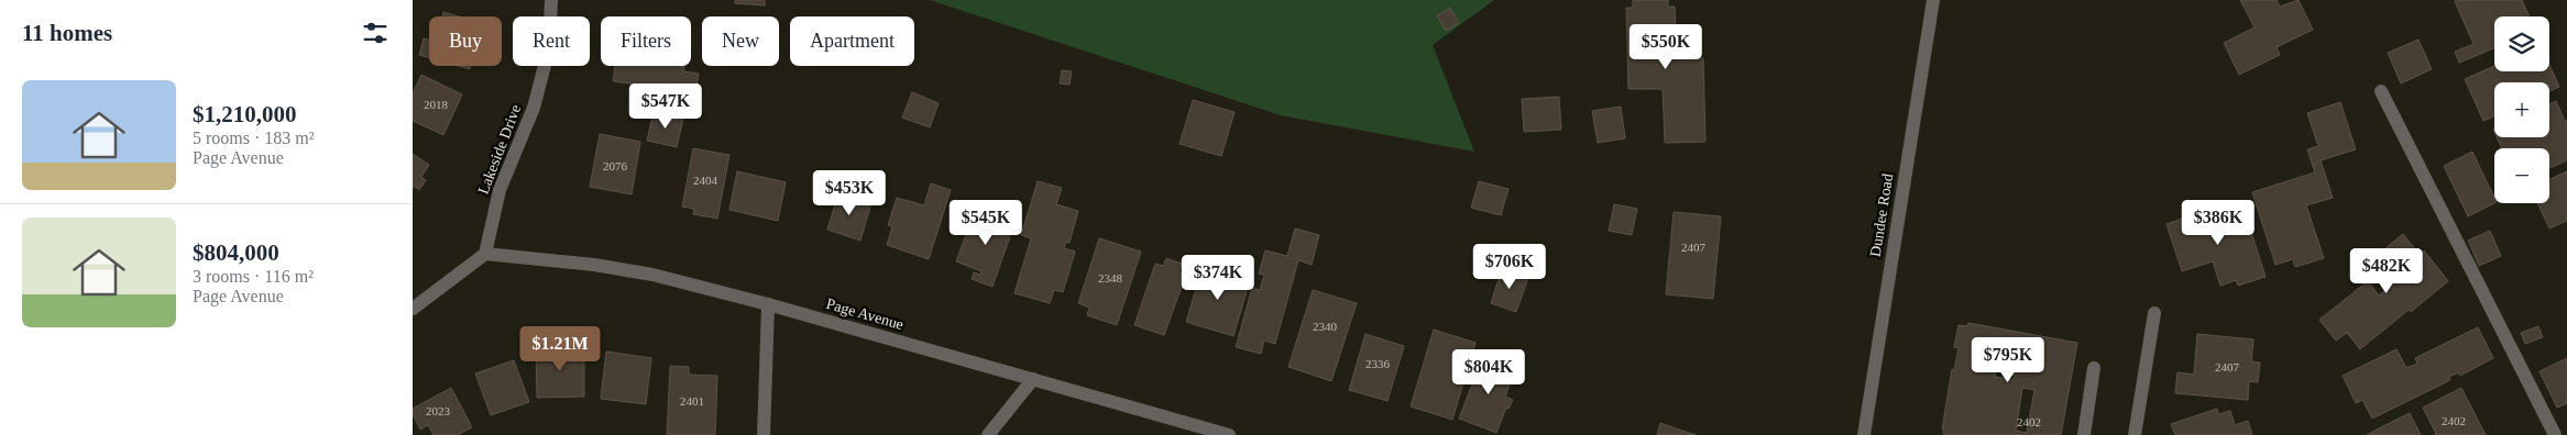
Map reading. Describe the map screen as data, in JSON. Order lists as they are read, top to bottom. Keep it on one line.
{"streets":{"street":["Lakeside Drive","Dundee Road","Page Avenue"]},"crossings":[["Lakeside Drive","Page Avenue"]],"house_numbers":["2018","2076","2404","2407","2348","2340","2336","2407","2401","2023","2402","2402"],"page":{"heading":"11 homes","map_buttons":["+","−"],"chip":["Buy","Rent","Filters","New","Apartment"],"price":["$550K","$547K","$453K","$545K","$386K","$706K","$482K","$374K","$1.21M","$795K","$804K"],"list":[{"name":"$1,210,000","note":"5 rooms · 183 m² · Page Avenue"},{"name":"$804,000","note":"3 rooms · 116 m² · Page Avenue"}]}}
